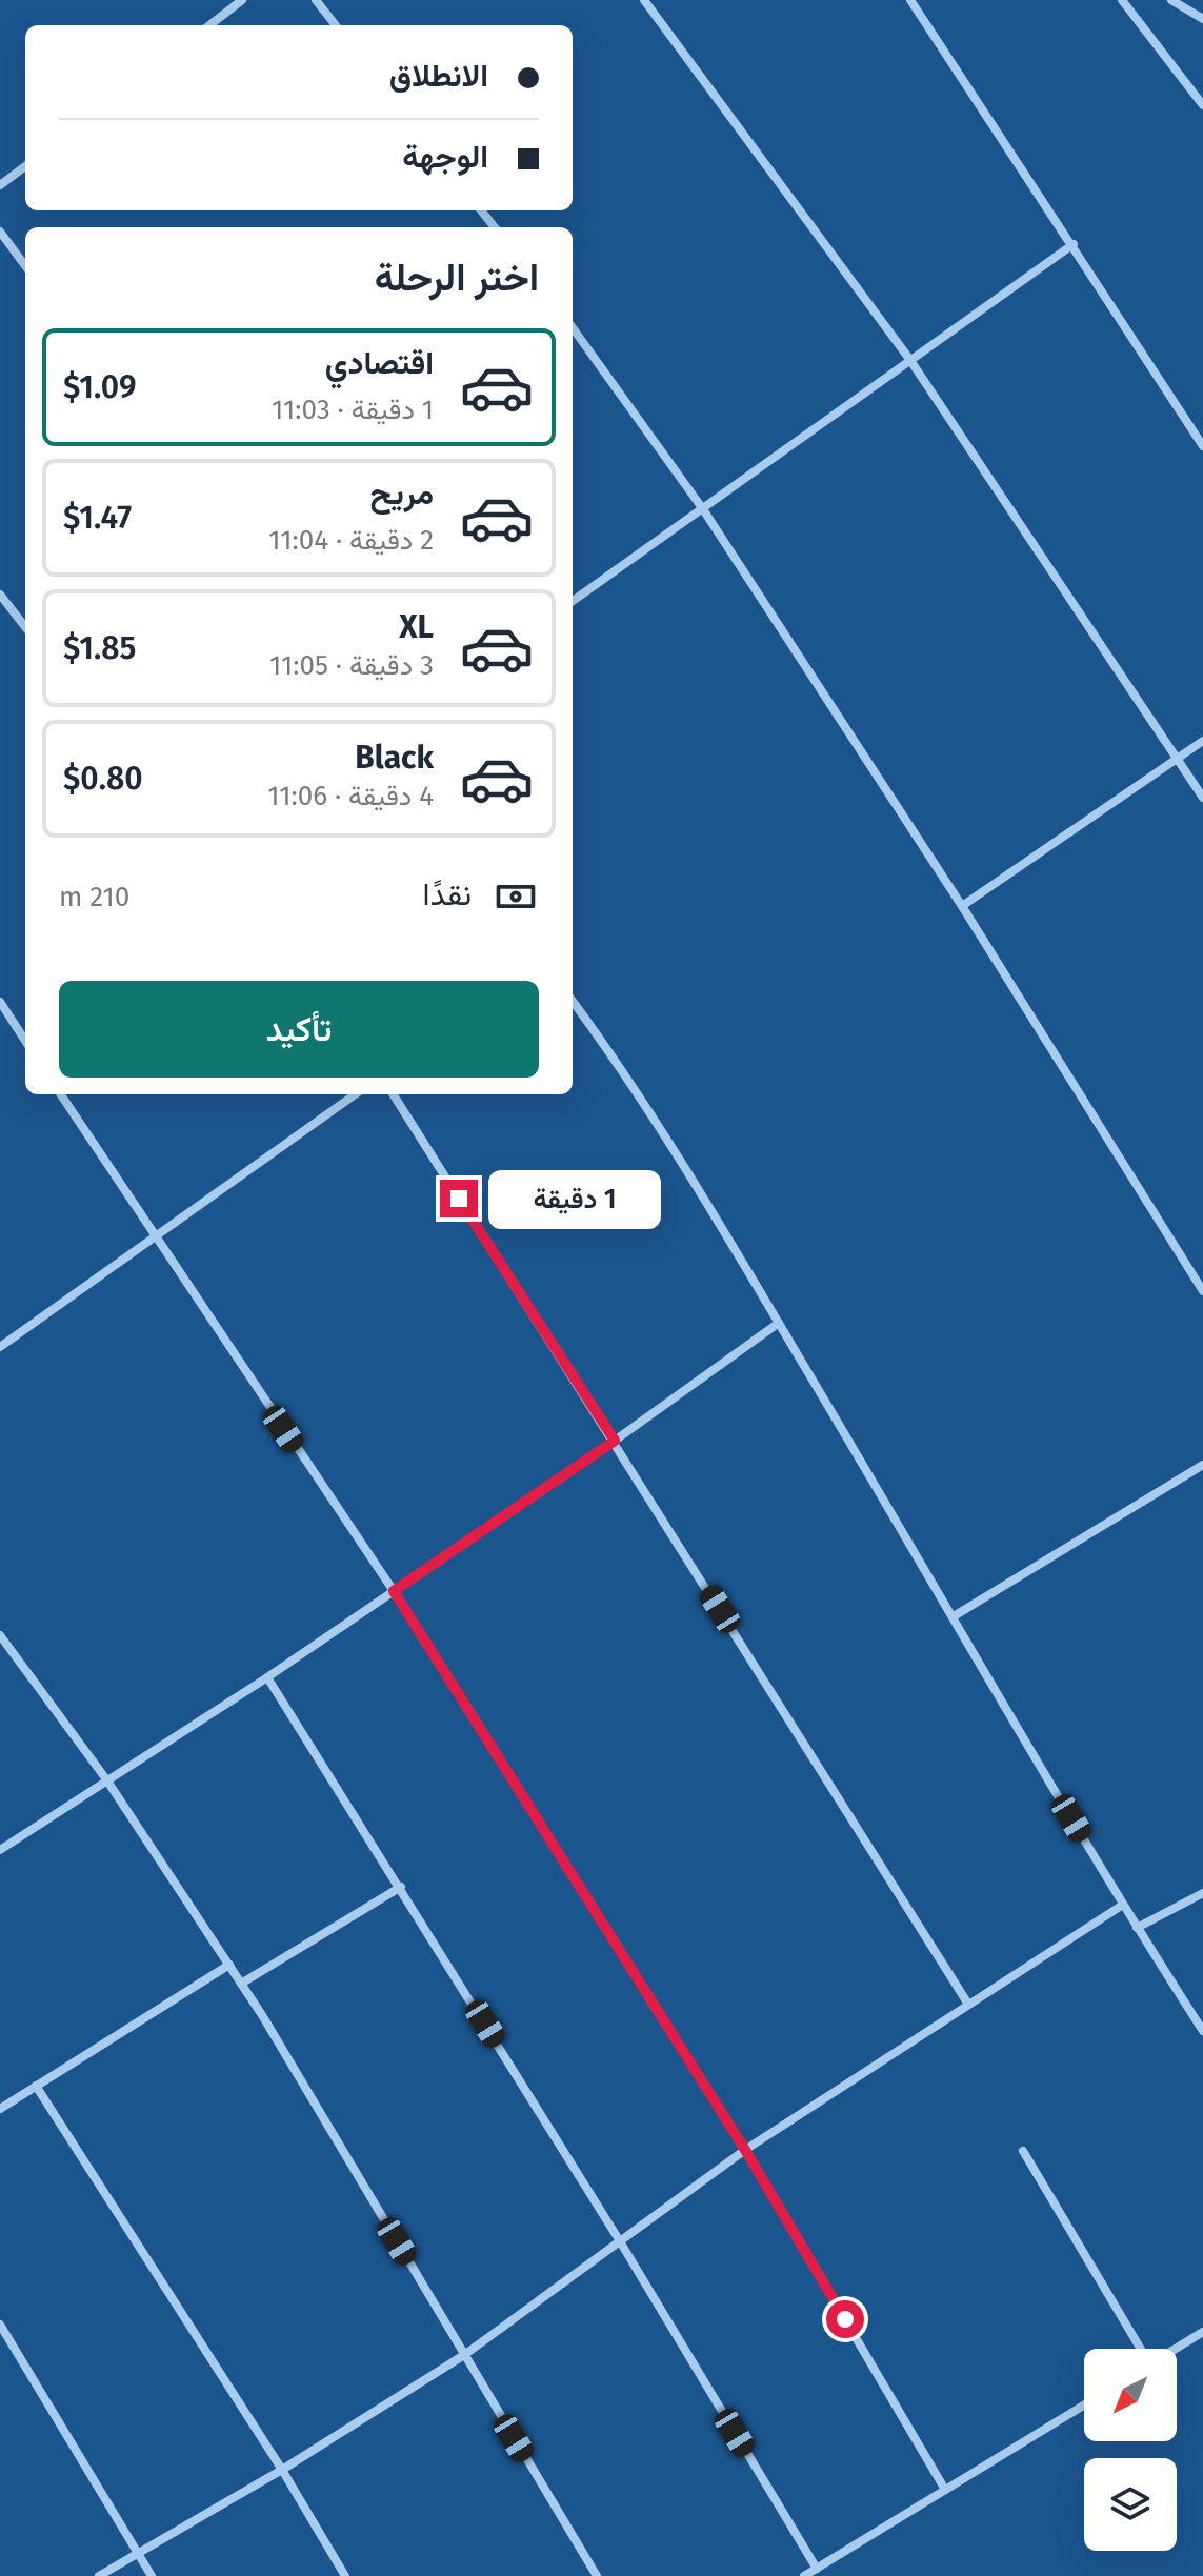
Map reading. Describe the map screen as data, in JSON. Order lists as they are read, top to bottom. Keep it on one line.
{"north":"bottom left","page":{"banner":["الانطلاق","الوجهة"],"heading":"اختر الرحلة","list":[{"name":"اقتصادي","note":"1 دقيقة · 11:03","value":"$1.09"},{"name":"مريح","note":"2 دقيقة · 11:04","value":"$1.47"},{"name":"XL","note":"3 دقيقة · 11:05","value":"$1.85"},{"name":"Black","note":"4 دقيقة · 11:06","value":"$0.80"}],"pay":["نقدًا","210 m"],"buttons":"تأكيد","bubble":"1 دقيقة"}}
